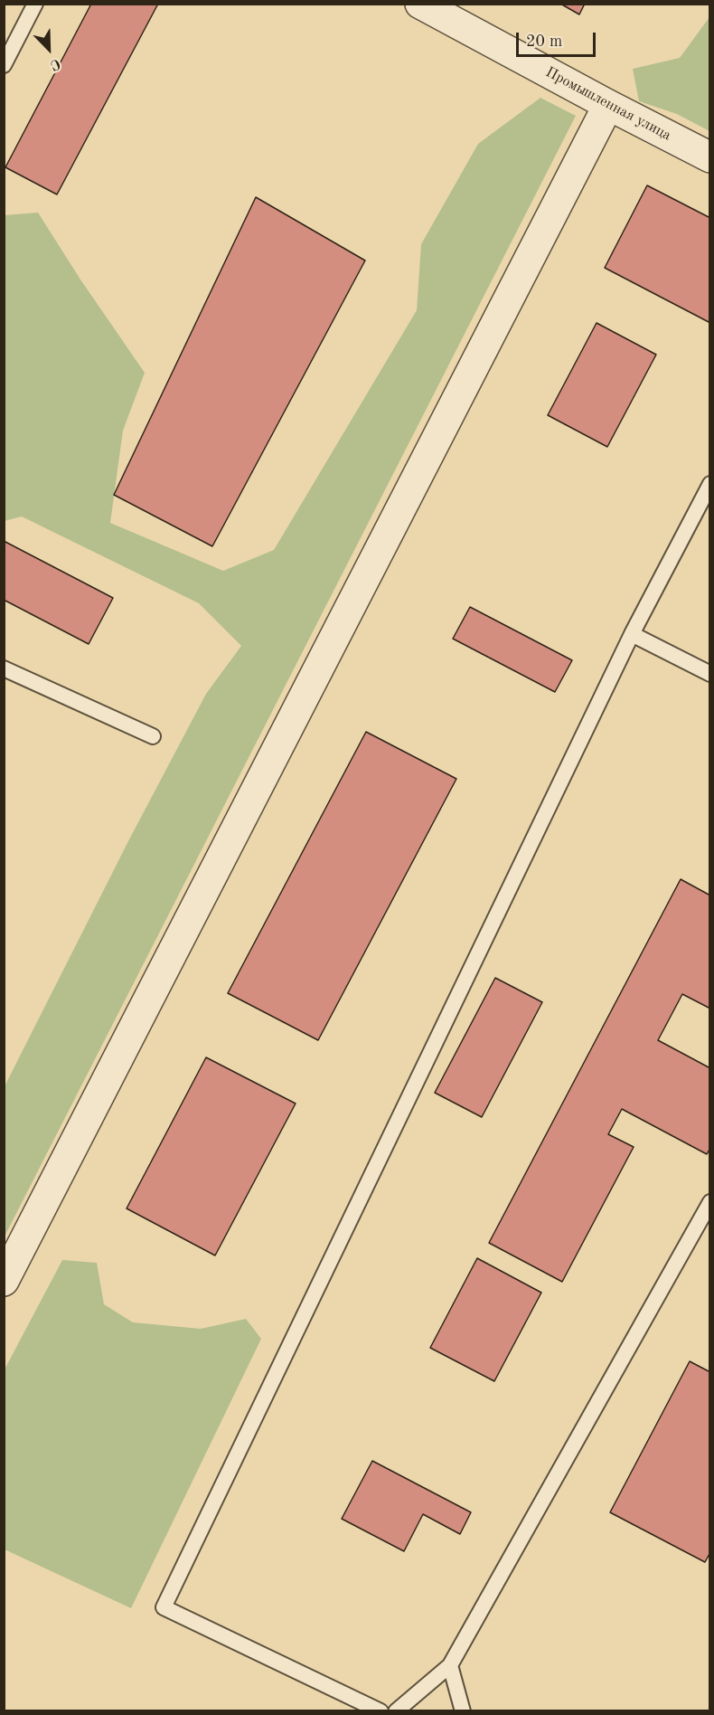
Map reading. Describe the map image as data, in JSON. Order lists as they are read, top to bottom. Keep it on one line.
{"streets":{"street":["Промышленная улица"]},"scale_bar":"20 m","north":"bottom right"}
